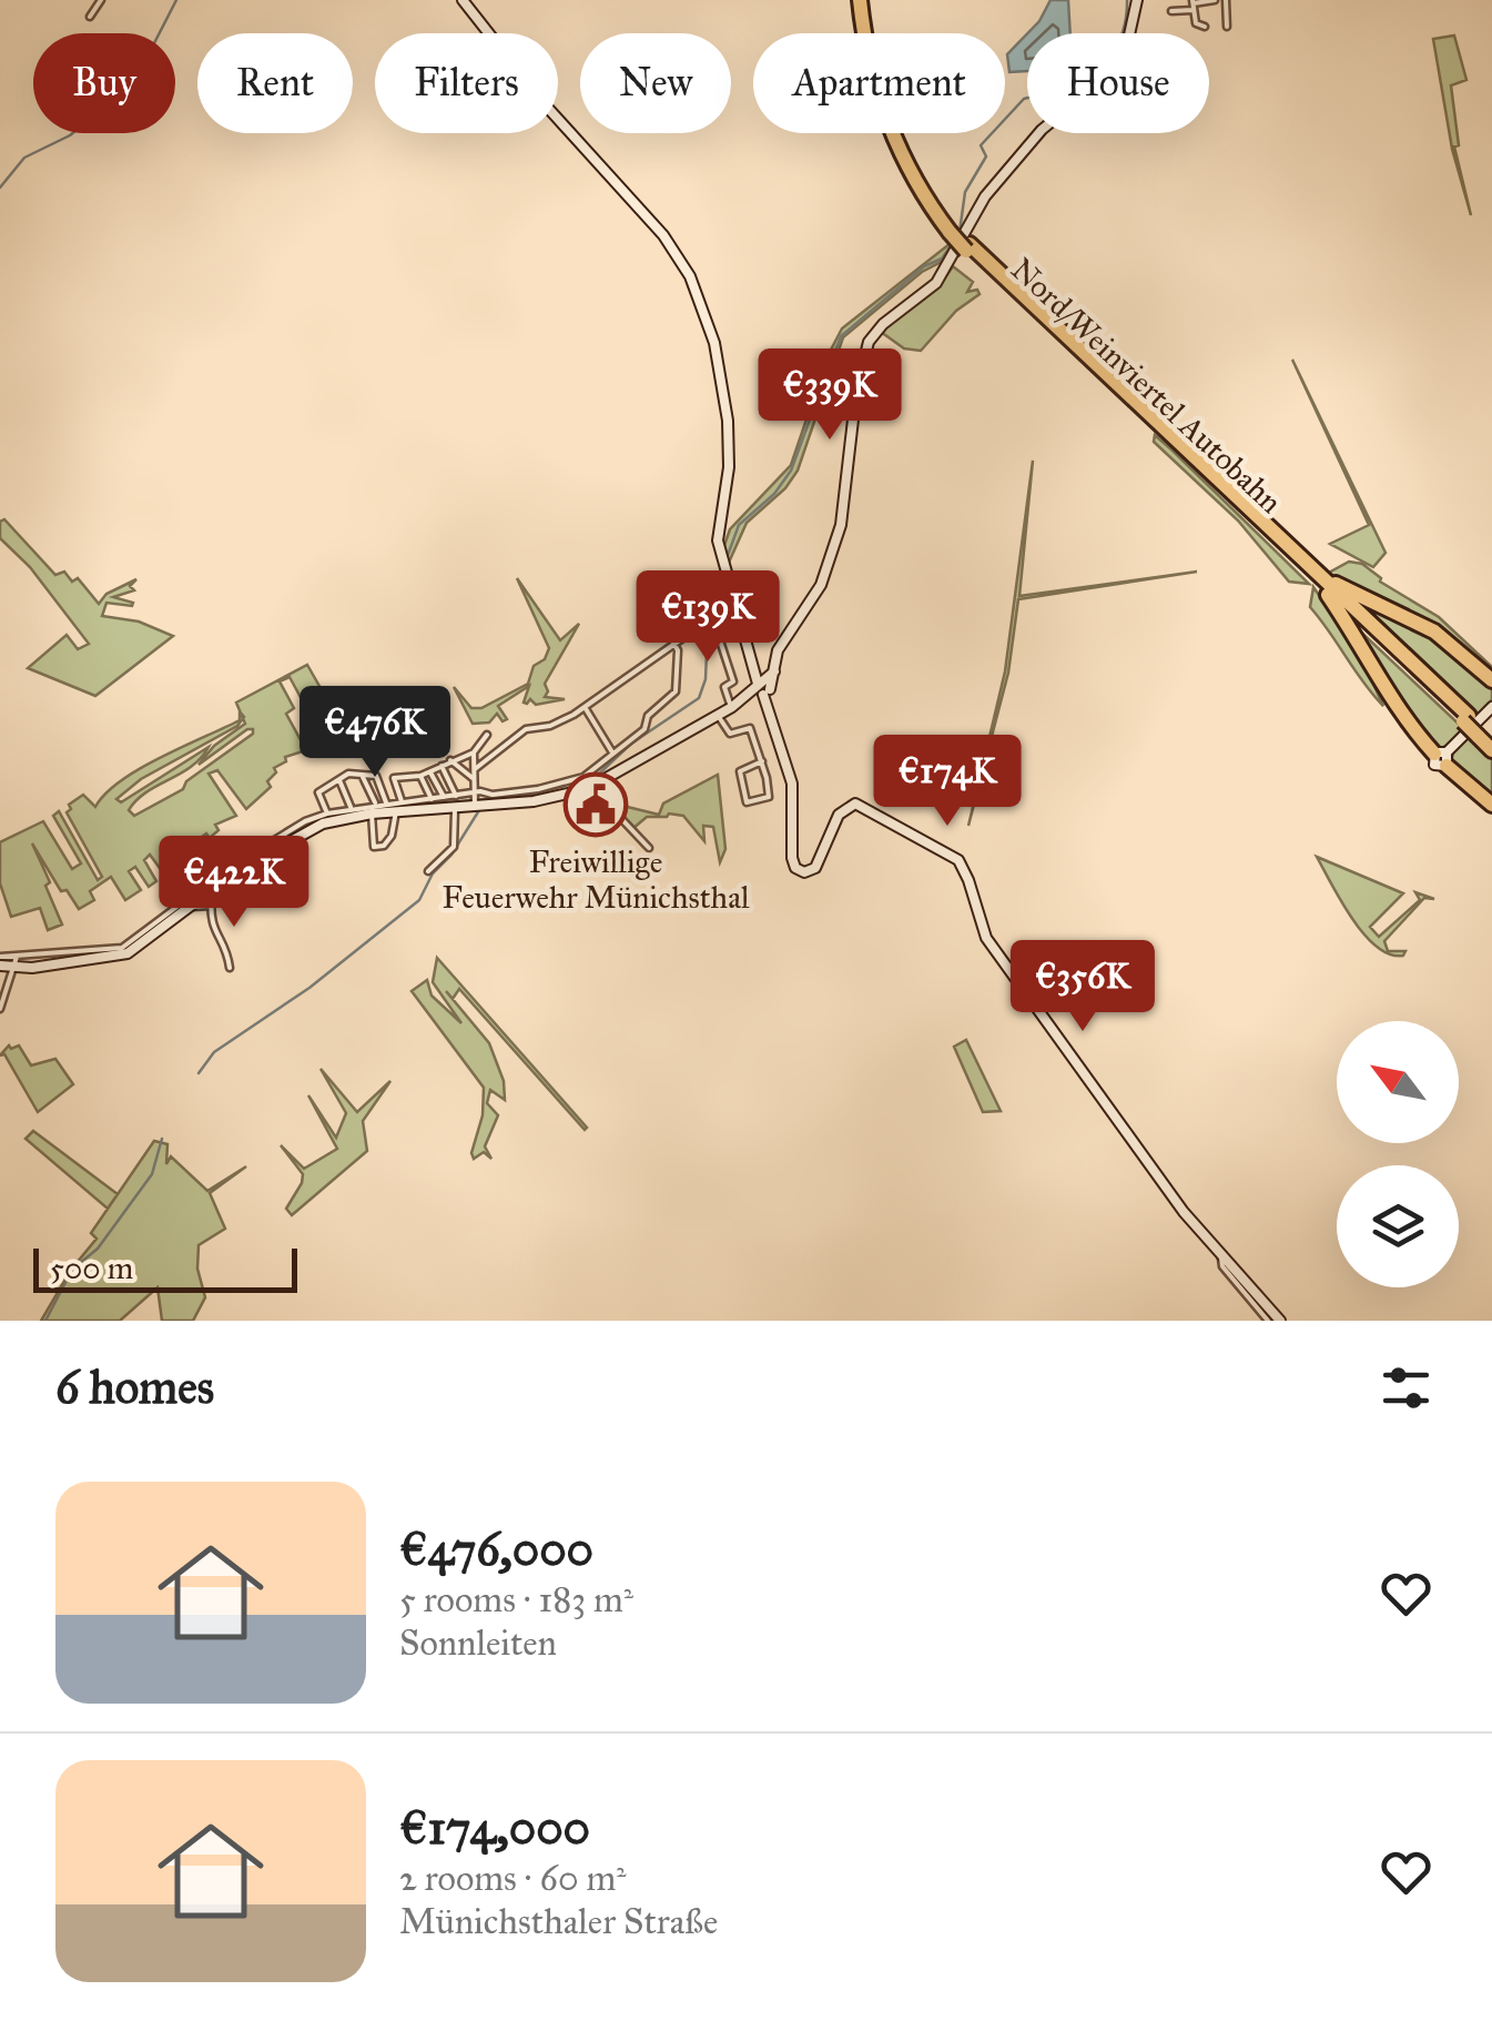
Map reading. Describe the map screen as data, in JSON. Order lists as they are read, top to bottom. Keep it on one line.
{"streets":{"highway":["Nord/Weinviertel Autobahn"]},"places":{"public building":["Freiwillige Feuerwehr Münichsthal"]},"scale_bar":"500 m","north":"top left","page":{"chip":["Buy","Rent","Filters","New","Apartment","House"],"price":["€339K","€139K","€476K","€174K","€422K","€356K"],"scale":"500 m","heading":"6 homes","list":[{"name":"€476,000","note":"5 rooms · 183 m² · Sonnleiten"},{"name":"€174,000","note":"2 rooms · 60 m² · Münichsthaler Straße"}]}}
